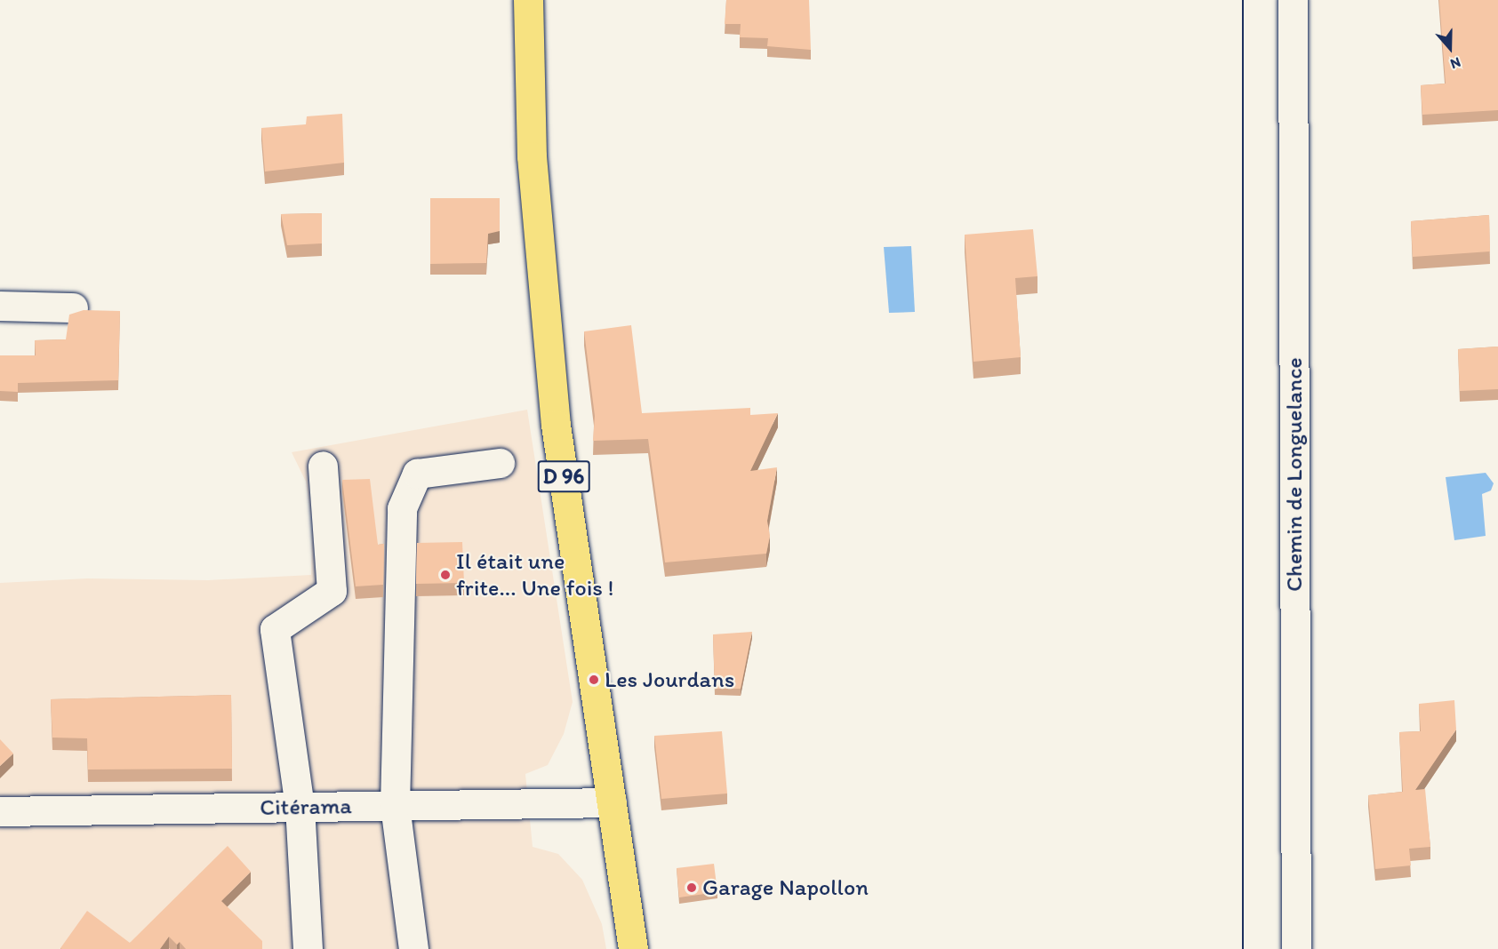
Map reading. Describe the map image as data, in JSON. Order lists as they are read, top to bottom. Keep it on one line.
{"streets":{"main road":["D 96"],"street":["Chemin de Longuelance","Citérama"]},"crossings":[["D 96","Citérama"]],"places":["Il était une frite... Une fois !","Les Jourdans","Garage Napollon"],"north":"bottom"}
